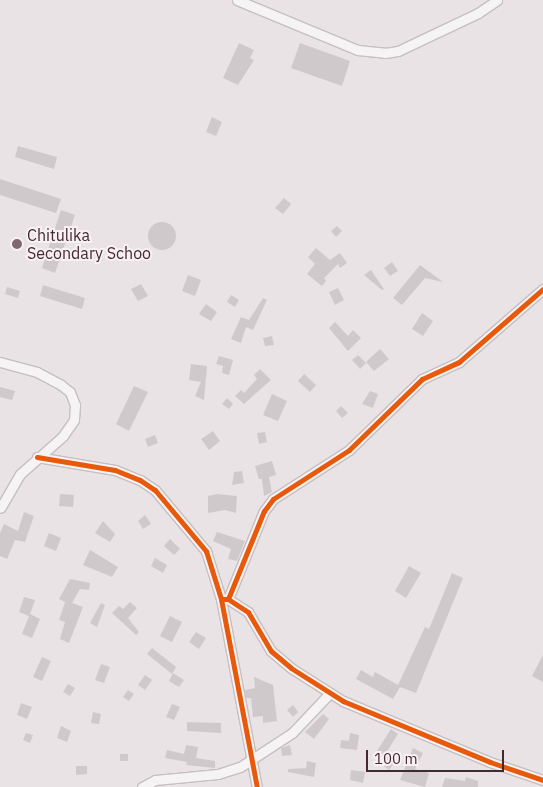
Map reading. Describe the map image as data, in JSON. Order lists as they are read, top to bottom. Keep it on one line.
{"places":["Chitulika Secondary Schoo"],"scale_bar":"100 m"}
